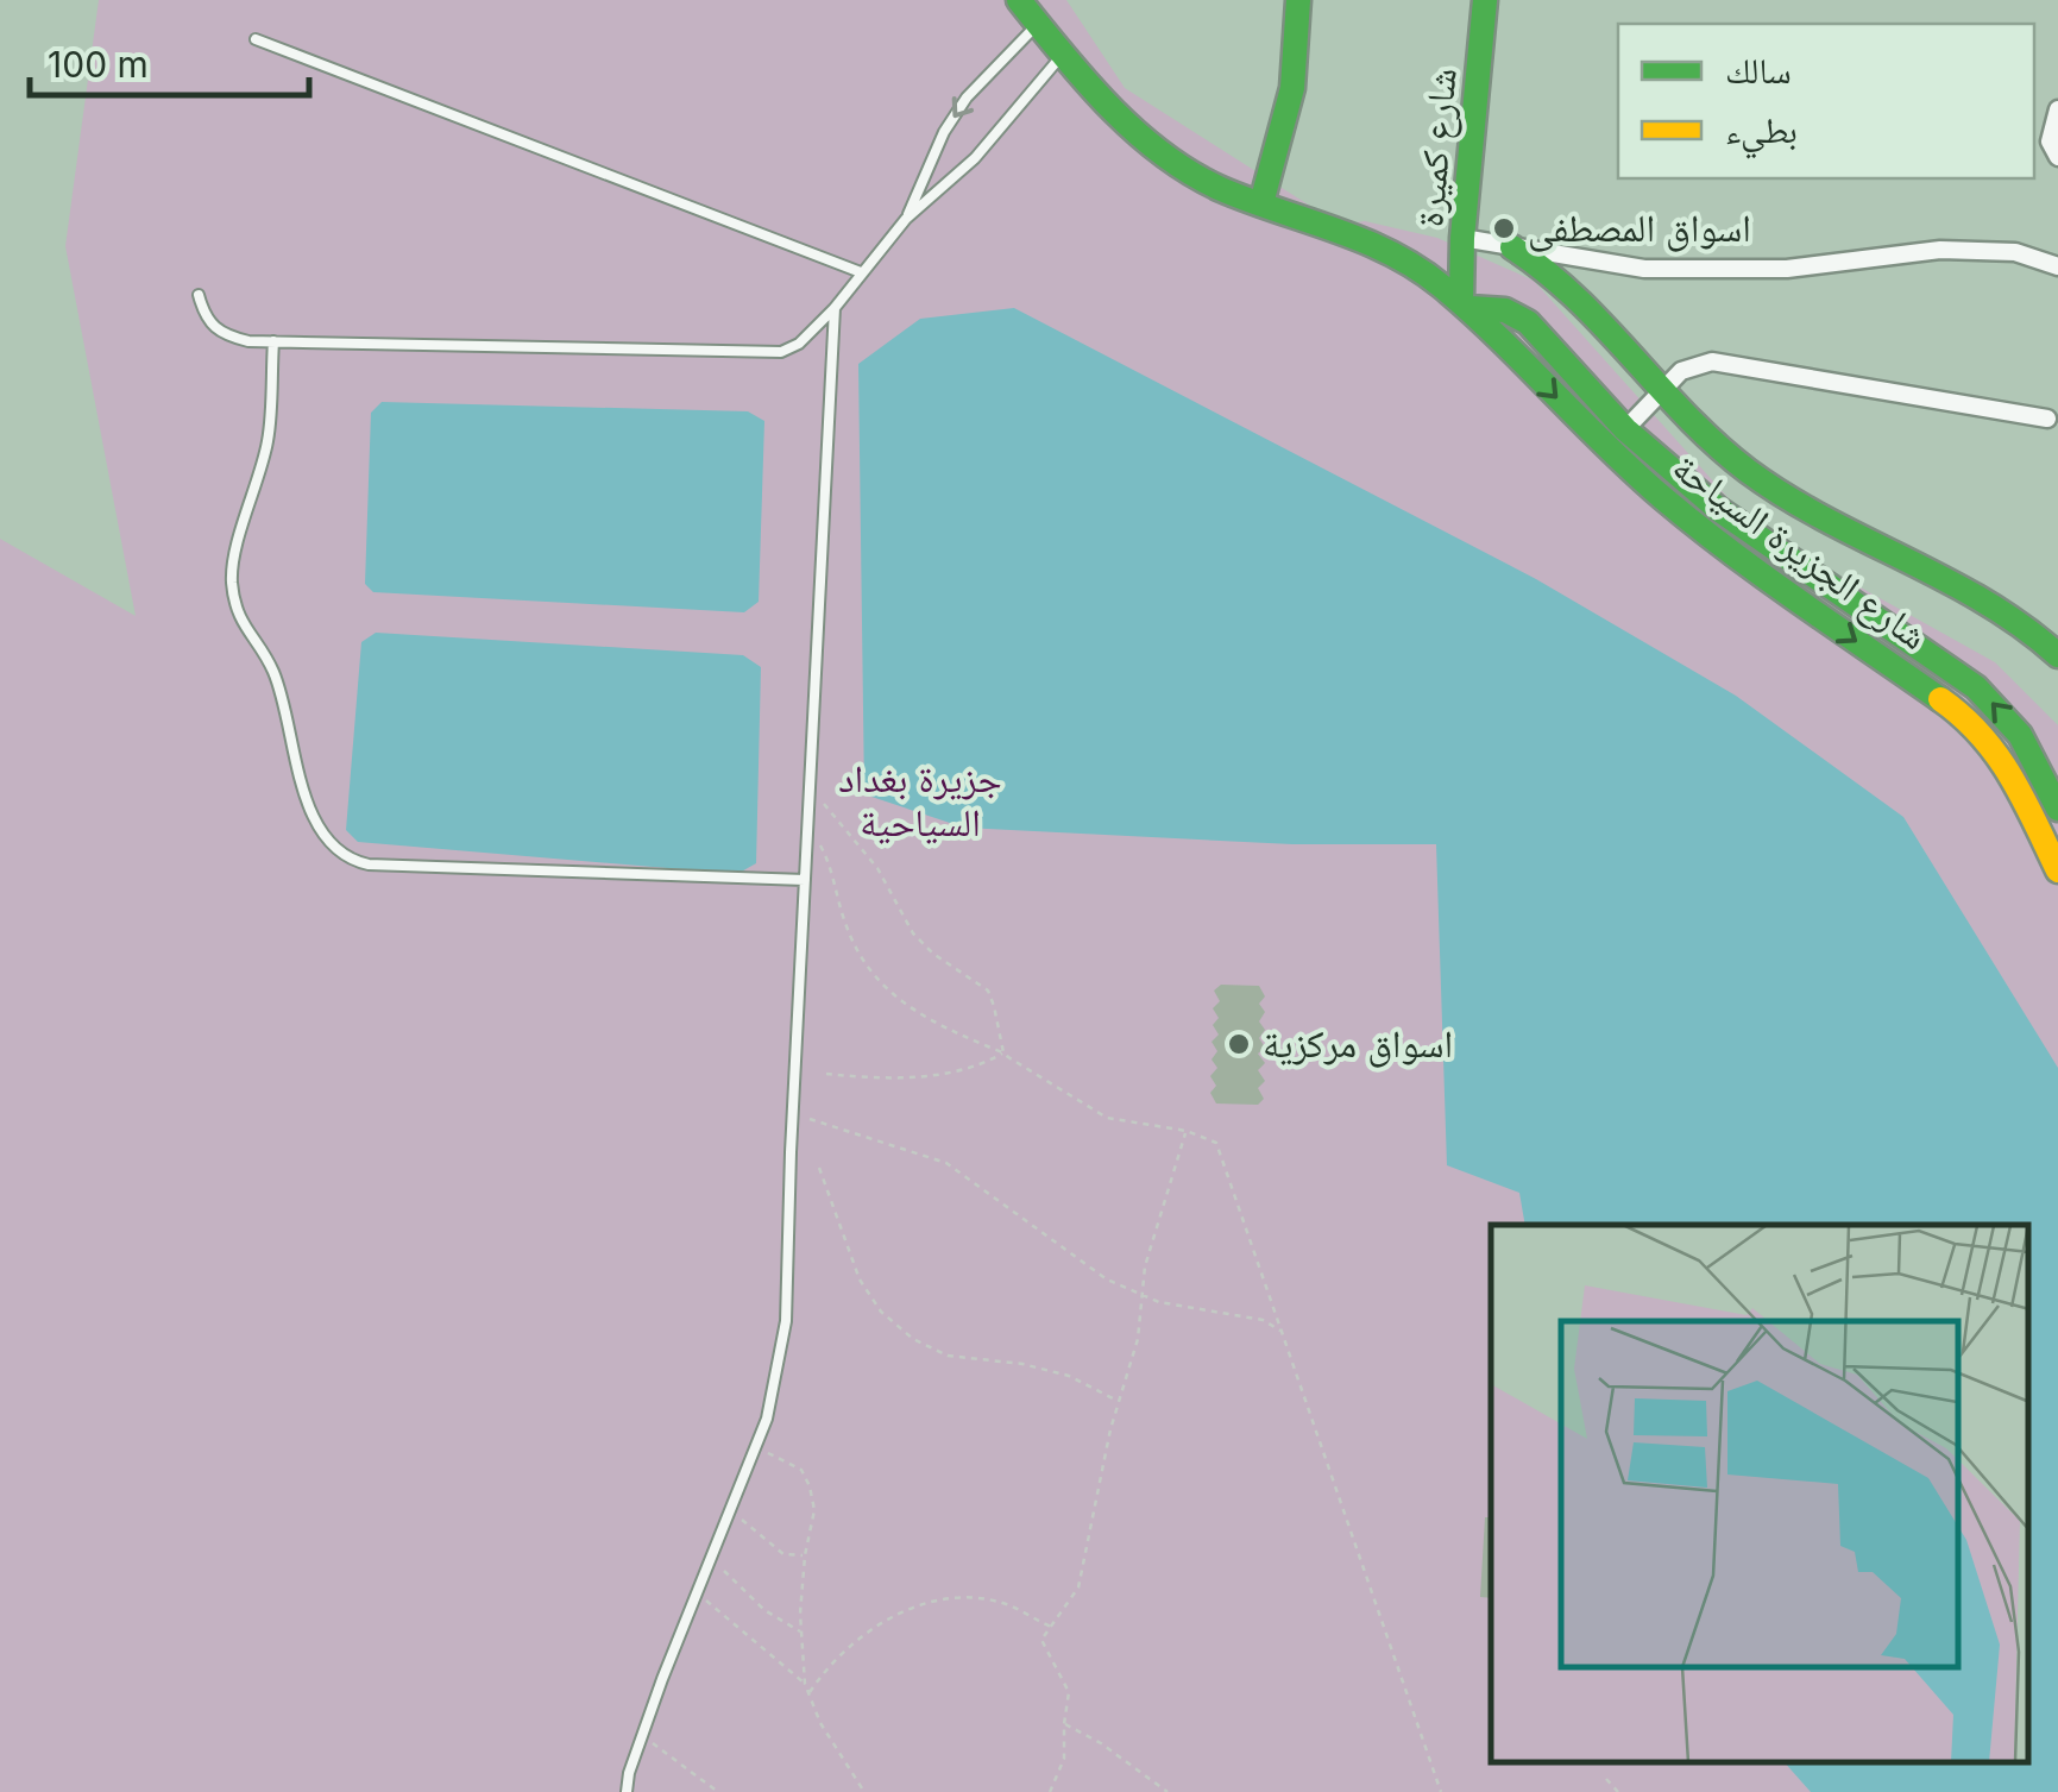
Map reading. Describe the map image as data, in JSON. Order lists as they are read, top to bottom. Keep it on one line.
{"streets":{"street":["شارع كميرة","شارع الجزيرة السياحة"]},"crossings":[["شارع كميرة","شارع الجزيرة السياحة"]],"parks":["جزيرة بغداد السياحية"],"places":["اسواق المصطفى","اسواق مركزية"],"legend":["سالك","بطيء"],"scale_bar":"100 m"}
